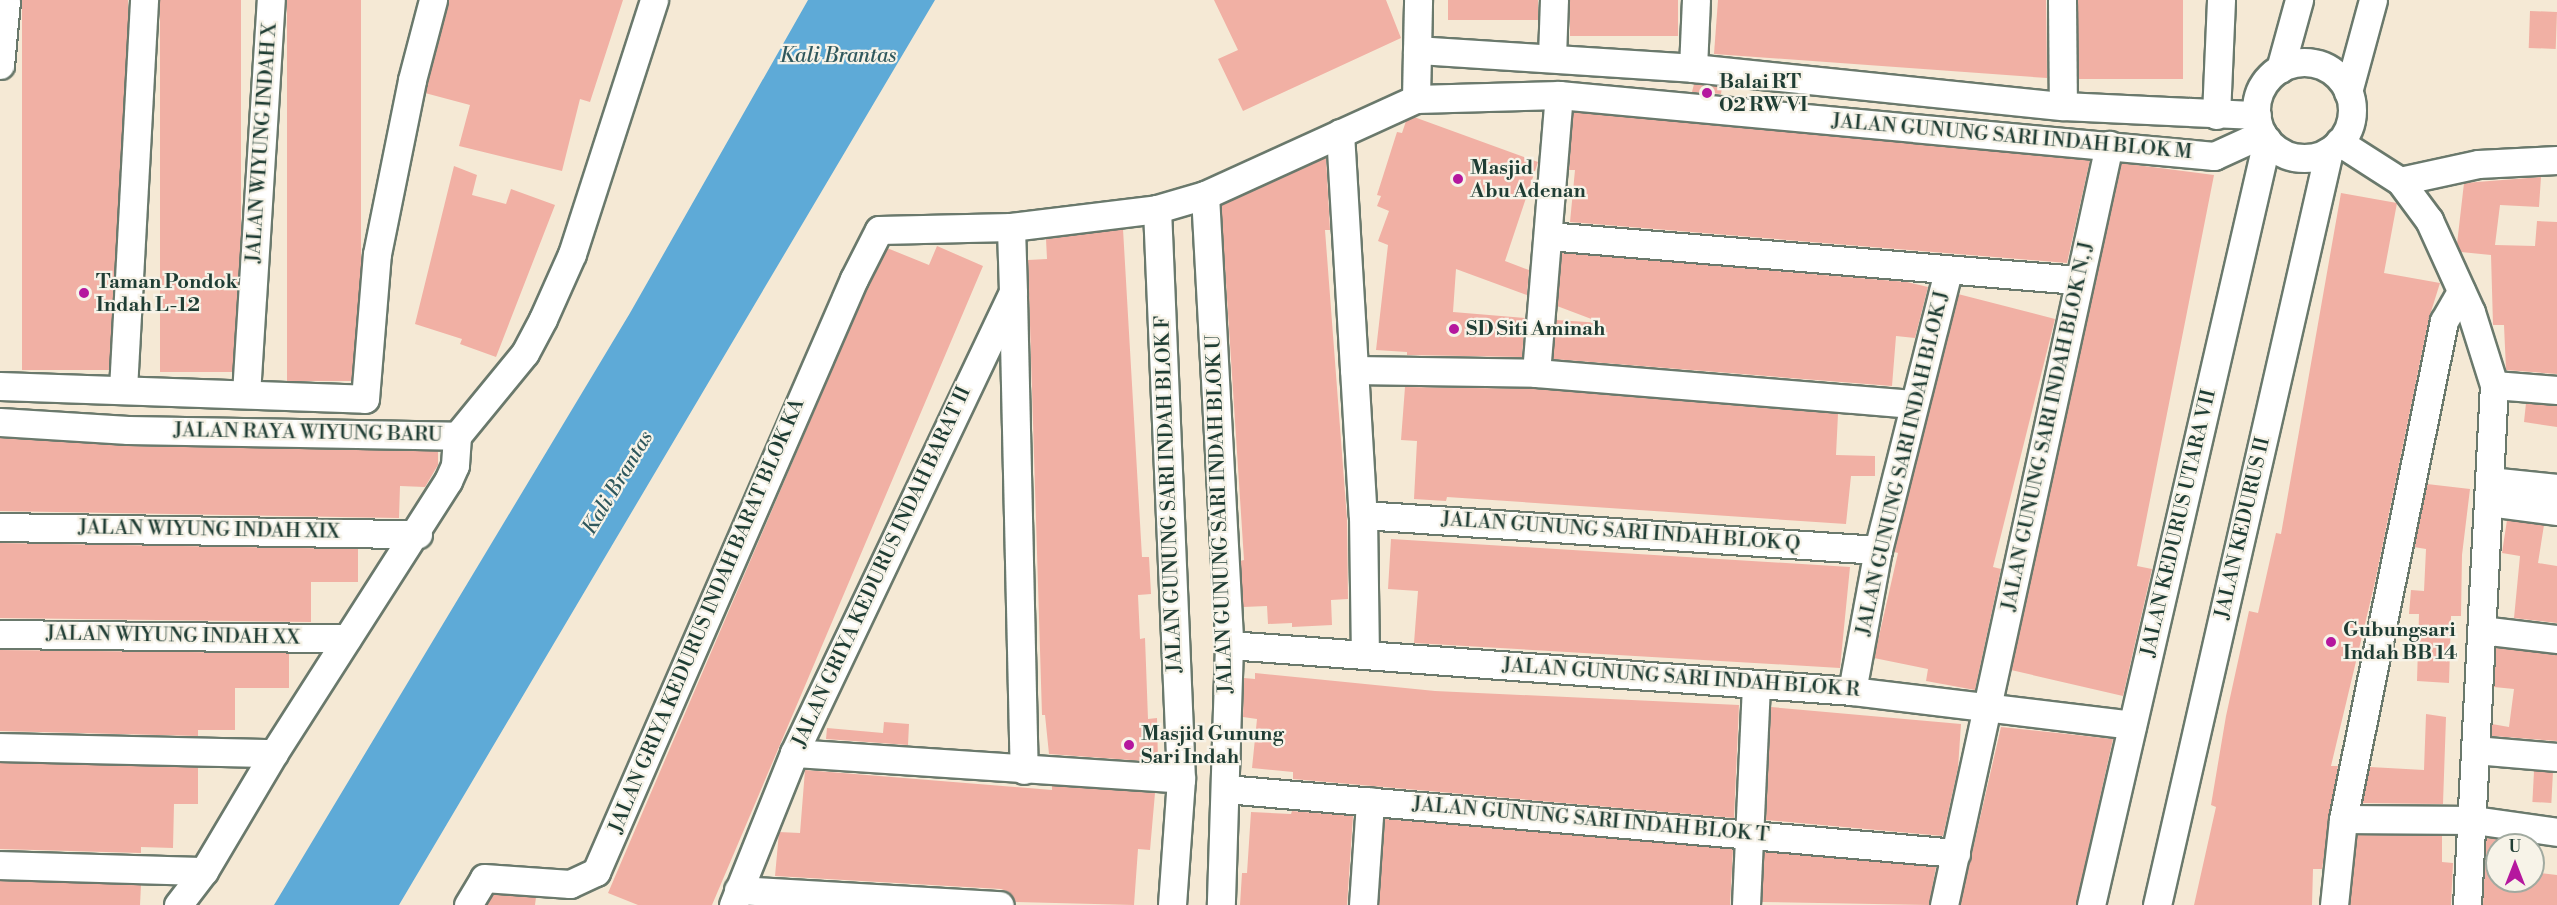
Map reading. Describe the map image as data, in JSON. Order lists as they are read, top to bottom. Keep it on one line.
{"streets":{"street":["JALAN GUNUNG SARI INDAH BLOK M","JALAN WIYUNG INDAH X","JALAN GUNUNG SARI INDAH BLOK N, J","JALAN RAYA WIYUNG BARU","JALAN GUNUNG SARI INDAH BLOK J","JALAN GUNUNG SARI INDAH BLOK F","JALAN GUNUNG SARI INDAH BLOK U","JALAN KEDURUS UTARA VII","JALAN KEDURUS II","JALAN WIYUNG INDAH XIX","JALAN GUNUNG SARI INDAH BLOK Q","JALAN GRIYA KEDURUS INDAH BARAT II","JALAN GRIYA KEDURUS INDAH BARAT BLOK KA","JALAN WIYUNG INDAH XX","JALAN GUNUNG SARI INDAH BLOK R","JALAN GUNUNG SARI INDAH BLOK T"]},"crossings":[["JALAN GUNUNG SARI INDAH BLOK M","JALAN GUNUNG SARI INDAH BLOK N, J"],["JALAN GUNUNG SARI INDAH BLOK M","JALAN GUNUNG SARI INDAH BLOK F"],["JALAN GUNUNG SARI INDAH BLOK M","JALAN GUNUNG SARI INDAH BLOK U"],["JALAN GUNUNG SARI INDAH BLOK M","JALAN KEDURUS UTARA VII"],["JALAN GUNUNG SARI INDAH BLOK M","JALAN KEDURUS II"],["JALAN GUNUNG SARI INDAH BLOK M","JALAN GRIYA KEDURUS INDAH BARAT II"],["JALAN GUNUNG SARI INDAH BLOK M","JALAN GRIYA KEDURUS INDAH BARAT BLOK KA"],["JALAN WIYUNG INDAH X","JALAN RAYA WIYUNG BARU"],["JALAN GUNUNG SARI INDAH BLOK N, J","JALAN GUNUNG SARI INDAH BLOK R"],["JALAN GUNUNG SARI INDAH BLOK N, J","JALAN GUNUNG SARI INDAH BLOK T"],["JALAN GUNUNG SARI INDAH BLOK J","JALAN GUNUNG SARI INDAH BLOK Q"],["JALAN GUNUNG SARI INDAH BLOK J","JALAN GUNUNG SARI INDAH BLOK R"],["JALAN GUNUNG SARI INDAH BLOK U","JALAN GUNUNG SARI INDAH BLOK R"],["JALAN GUNUNG SARI INDAH BLOK U","JALAN GUNUNG SARI INDAH BLOK T"],["JALAN KEDURUS UTARA VII","JALAN KEDURUS II"],["JALAN KEDURUS UTARA VII","JALAN GUNUNG SARI INDAH BLOK R"]],"water":["Kali Brantas"],"places":["Balai RT 02 RW VI","Masjid Abu Adenan","Taman Pondok Indah L-12","SD Siti Aminah","Gubungsari Indah BB 14","Masjid Gunung Sari Indah"],"north":"top"}
